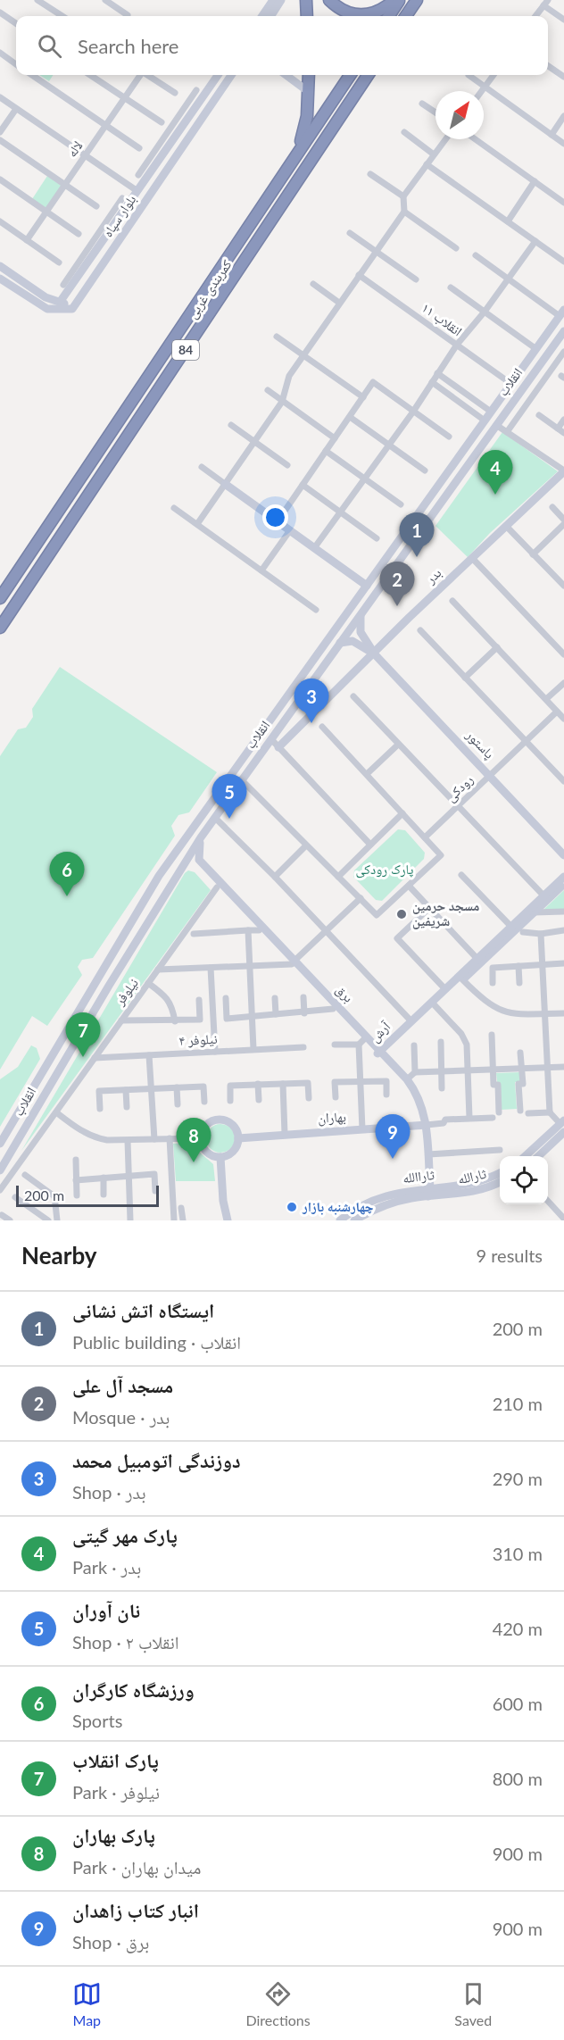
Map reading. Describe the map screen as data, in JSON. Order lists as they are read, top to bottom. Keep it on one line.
{"streets":{"highway":["کمربندی غربی","84"],"main road":["بلوار سپاه","انقلاب","بدر","پاستور","برق","آرش","بهاران","ثاراالله","ثارالله"],"street":["لاله","انقلاب ۱۱","رودکی","نیلوفر","نیلوفر ۴"]},"crossings":[["انقلاب ۱۱","انقلاب"],["انقلاب","برق"],["بدر","پاستور"],["پاستور","رودکی"],["نیلوفر","برق"],["نیلوفر","نیلوفر ۴"],["برق","آرش"],["برق","بهاران"],["برق","ثاراالله"],["برق","ثارالله"],["ثاراالله","ثارالله"]],"parks":["پارک رودکی"],"places":["مسجد حرمین شریفین","چهارشنبه بازار"],"scale_bar":"200 m","north":"top right","page":{"search":"Search here","pins":["4","1","2","3","5","6","7","9","8"],"scale":"200 m","heading":["Nearby","9 results"],"list":[{"mark":"1","name":"ایستگاه اتش نشانی","note":"Public building · انقلاب","value":"200 m"},{"mark":"2","name":"مسجد آل علی","note":"Mosque · بدر","value":"210 m"},{"mark":"3","name":"دوزندگی اتومبیل محمد","note":"Shop · بدر","value":"290 m"},{"mark":"4","name":"پارک مهر گیتی","note":"Park · بدر","value":"310 m"},{"mark":"5","name":"نان آوران","note":"Shop · انقلاب ۲","value":"420 m"},{"mark":"6","name":"ورزشگاه کارگران","note":"Sports","value":"600 m"},{"mark":"7","name":"پارک انقلاب","note":"Park · نیلوفر","value":"800 m"},{"mark":"8","name":"پارک بهاران","note":"Park · میدان بهاران","value":"900 m"},{"mark":"9","name":"انبار کتاب زاهدان","note":"Shop · برق","value":"900 m"}],"nav":["Map","Directions","Saved"]}}
